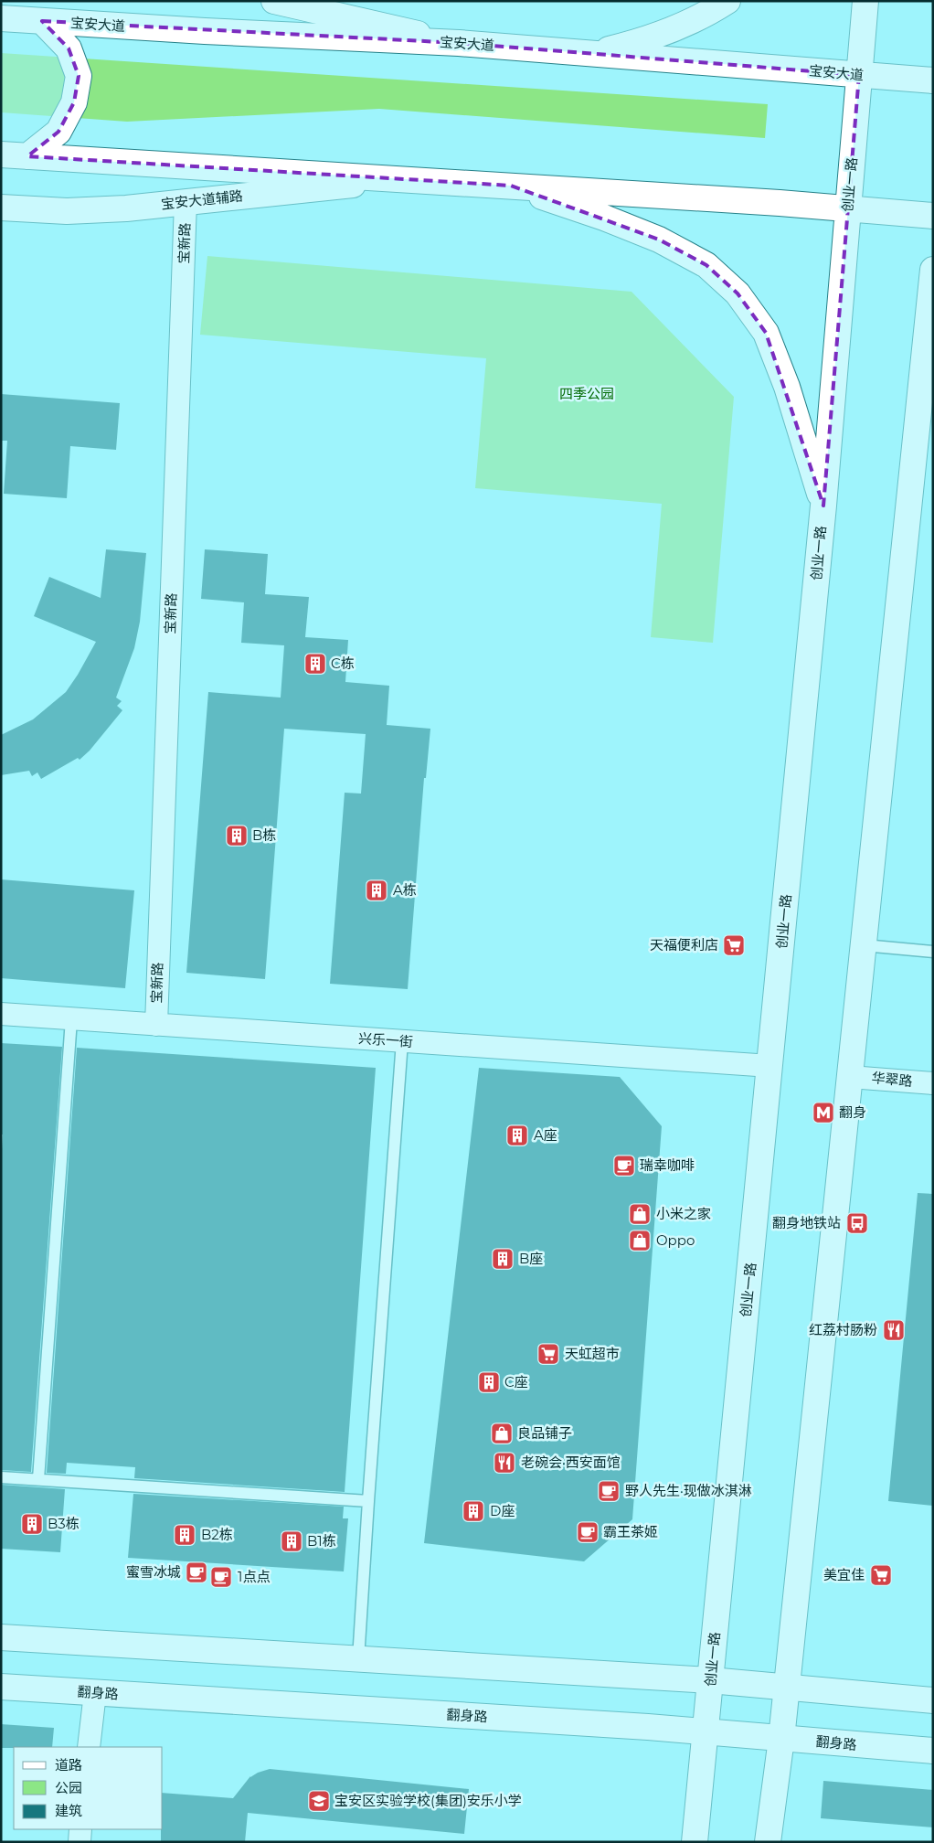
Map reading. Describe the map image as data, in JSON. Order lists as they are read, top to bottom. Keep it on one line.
{"streets":{"main road":["宝安大道","创业一路","宝安大道辅路","翻身路"],"street":["宝新路","兴乐一街","华翠路"]},"crossings":[["宝安大道","创业一路"],["创业一路","兴乐一街"],["创业一路","翻身路"],["宝安大道辅路","宝新路"],["宝新路","兴乐一街"]],"parks":["四季公园"],"places":{"building":["C栋","B栋","A栋","A座","B座","C座","D座","B3栋","B2栋","B1栋"],"supermarket":["天福便利店","天虹超市","美宜佳"],"metro station":["翻身"],"cafe":["瑞幸咖啡","野人先生·现做冰淇淋","霸王茶姬","蜜雪冰城","1点点"],"shop":["小米之家","Oppo","良品铺子"],"bus stop":["翻身地铁站"],"restaurant":["红荔村肠粉","老碗会·西安面馆"],"school or university":["宝安区实验学校(集团)安乐小学"]},"legend":["道路","公园","建筑"]}
